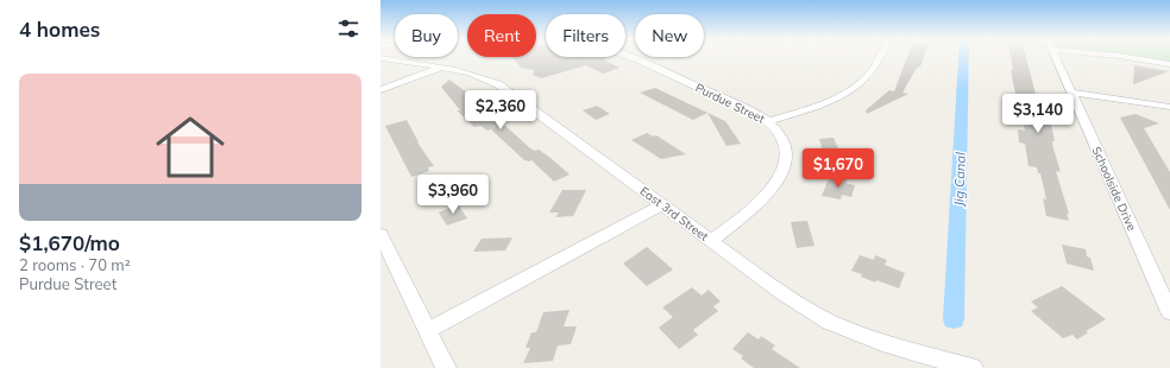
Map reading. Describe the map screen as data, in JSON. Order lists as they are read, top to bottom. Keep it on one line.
{"streets":{"street":["Purdue Street","Schoolside Drive","East 3rd Street"]},"crossings":[["Purdue Street","East 3rd Street"]],"water":["Jig Canal"],"page":{"heading":"4 homes","chip":["Buy","Rent","Filters","New"],"list":[{"name":"$1,670/mo","note":"2 rooms · 70 m² · Purdue Street"}],"price":["$2,360","$3,140","$1,670","$3,960"]}}
